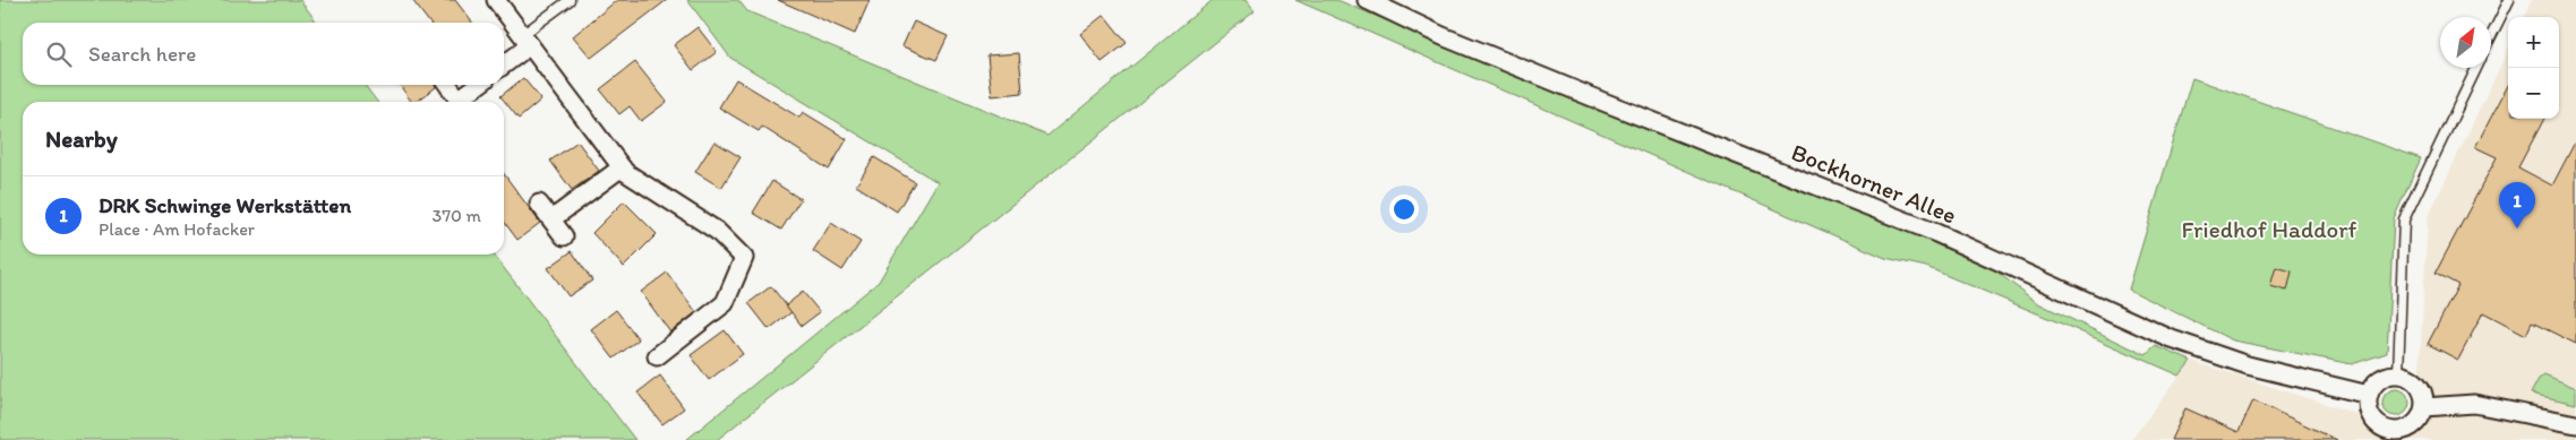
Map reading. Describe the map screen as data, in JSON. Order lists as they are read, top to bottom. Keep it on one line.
{"streets":{"street":["Bockhorner Allee"]},"parks":["Friedhof Haddorf"],"north":"top right","page":{"map_buttons":["+","−"],"search":"Search here","heading":"Nearby","list":[{"mark":"1","name":"DRK Schwinge Werkstätten","note":"Place · Am Hofacker","value":"370 m"}],"pins":"1"}}
